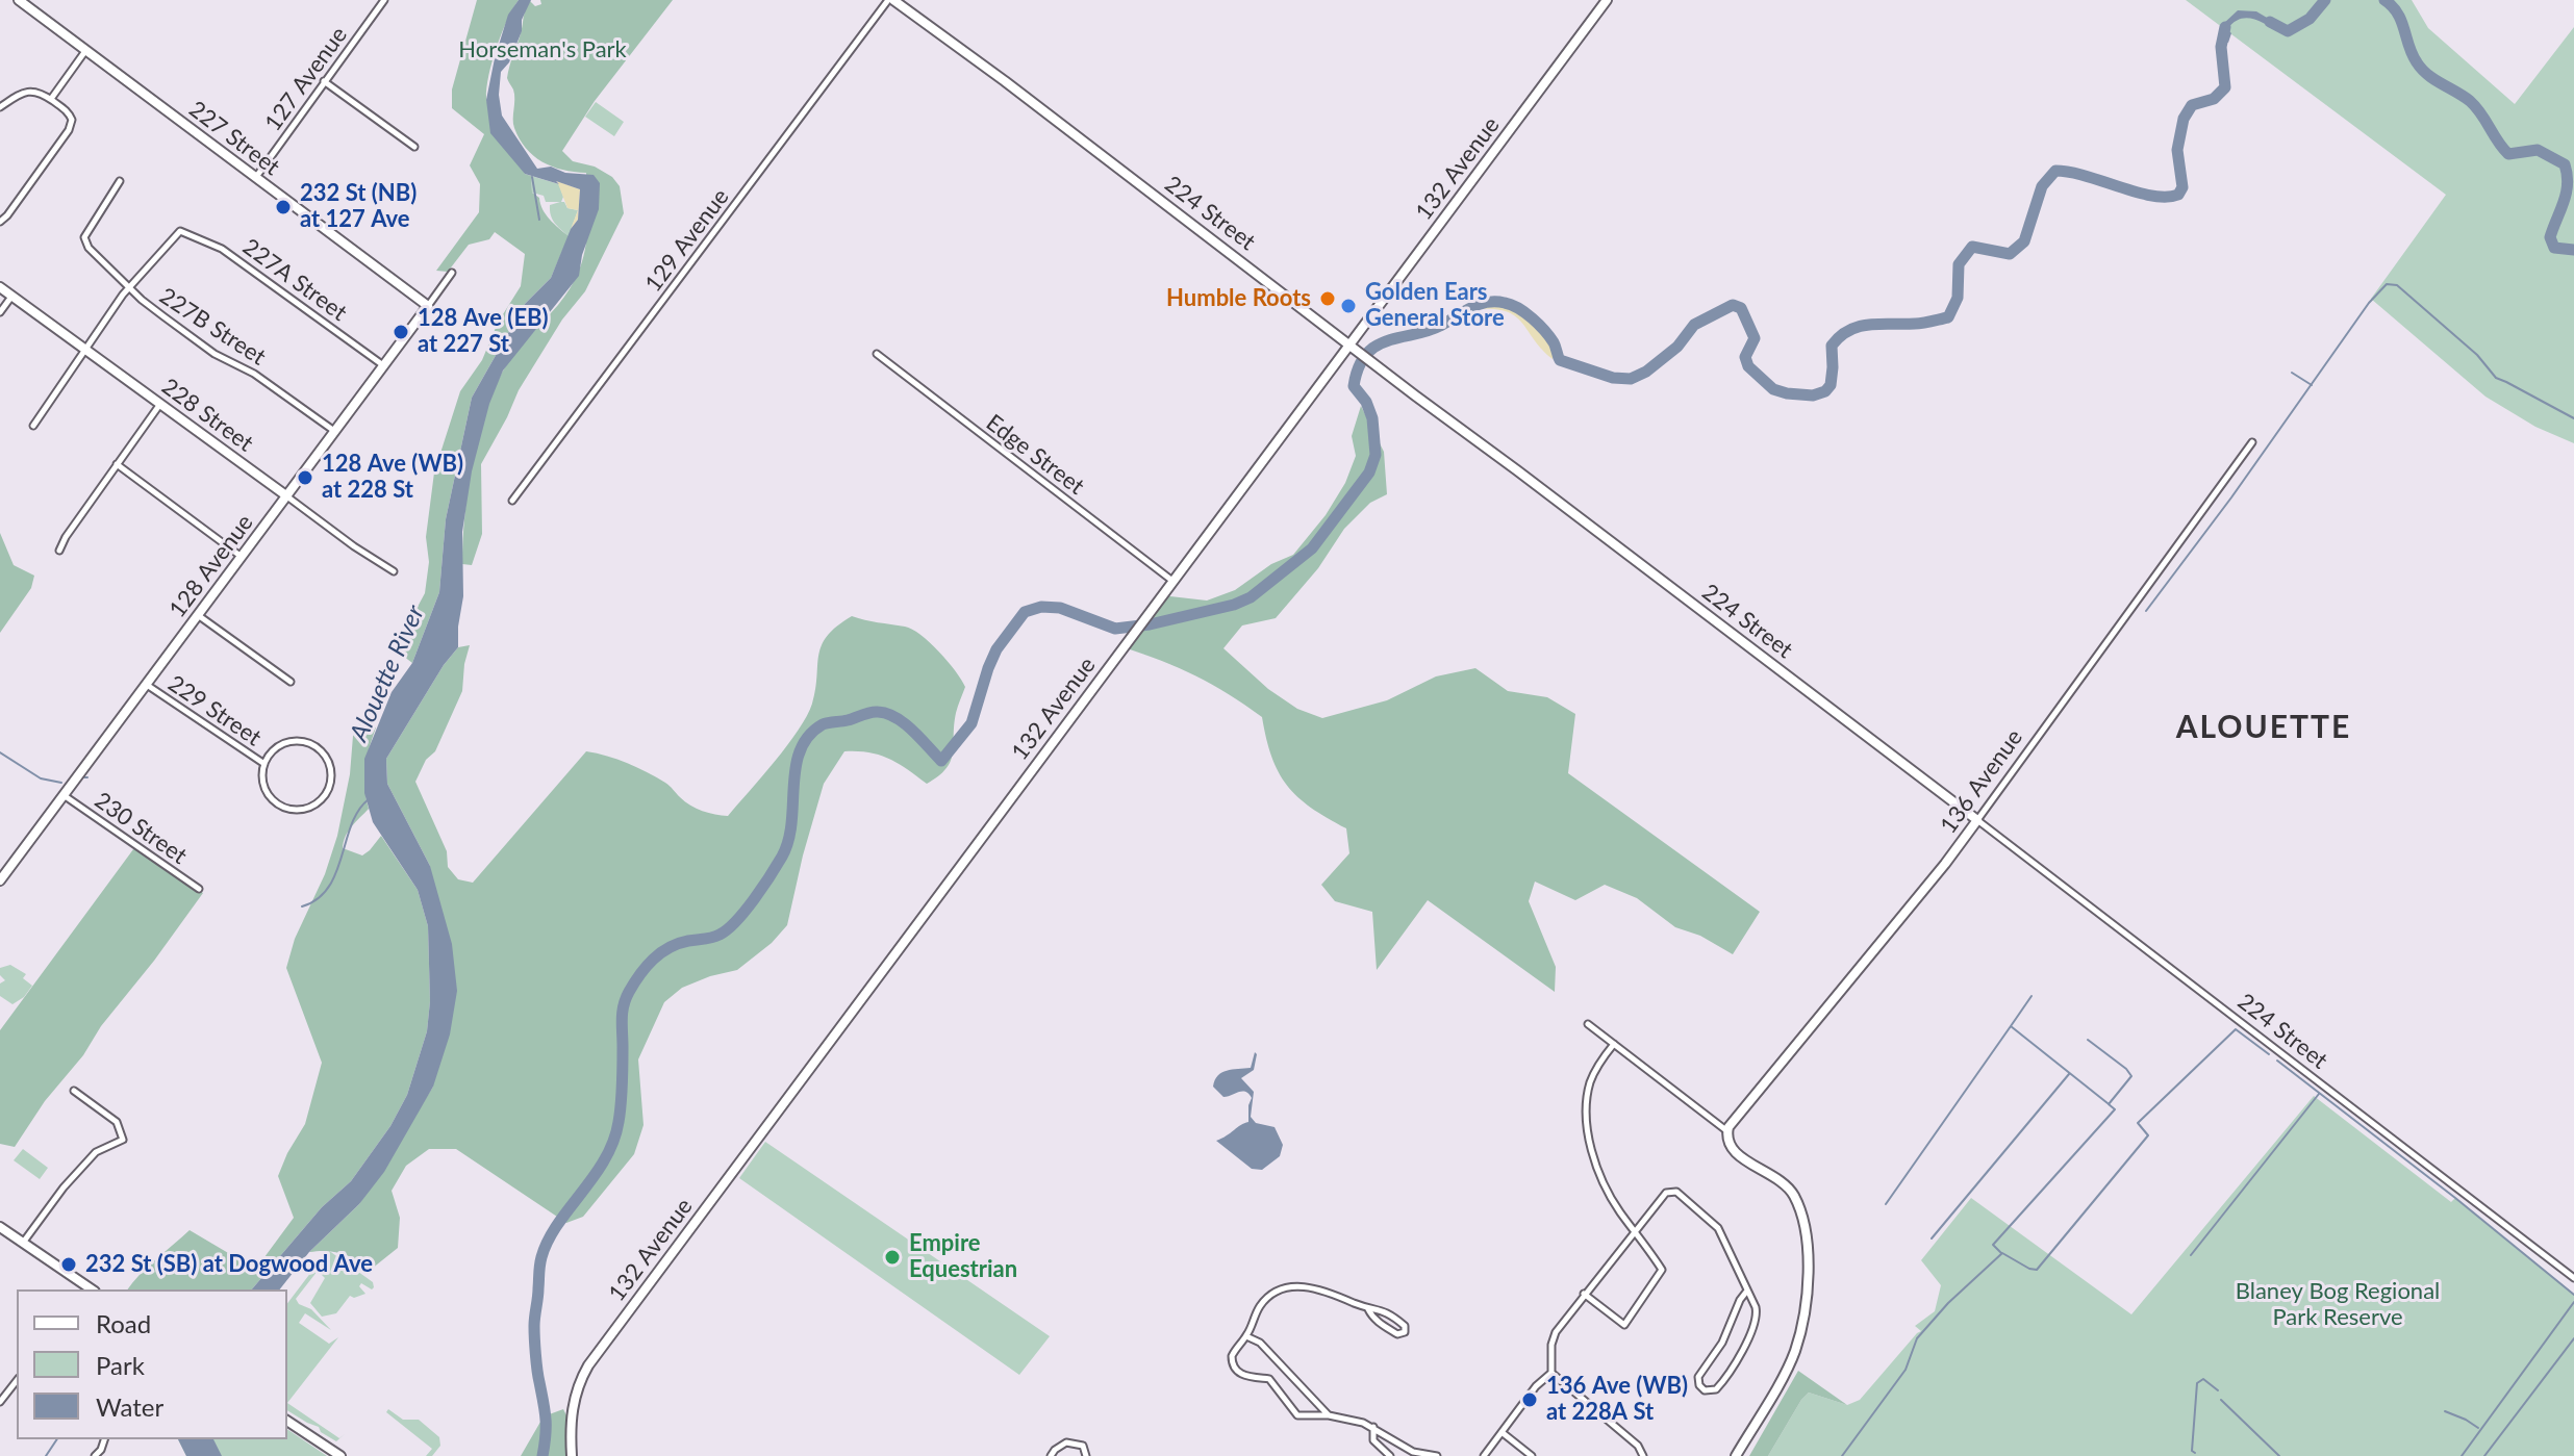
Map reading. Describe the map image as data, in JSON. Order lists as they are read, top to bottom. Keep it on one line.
{"streets":{"street":["127 Avenue","227 Street","132 Avenue","224 Street","129 Avenue","227A Street","227B Street","228 Street","Edge Street","128 Avenue","229 Street","136 Avenue","230 Street"]},"crossings":[["127 Avenue","227 Street"],["227 Street","128 Avenue"],["132 Avenue","224 Street"],["132 Avenue","Edge Street"],["224 Street","129 Avenue"],["224 Street","136 Avenue"],["227A Street","227B Street"],["227A Street","128 Avenue"],["227B Street","128 Avenue"],["228 Street","128 Avenue"],["128 Avenue","229 Street"],["128 Avenue","230 Street"]],"districts":["ALOUETTE"],"water":["Alouette River"],"parks":["Horseman's Park","Blaney Bog Regional Park Reserve"],"places":["232 St (NB) at 127 Ave","Humble Roots","Golden Ears General Store","128 Ave (EB) at 227 St","128 Ave (WB) at 228 St","Empire Equestrian","232 St (SB) at Dogwood Ave","136 Ave (WB) at 228A St"],"legend":["Road","Park","Water"]}
